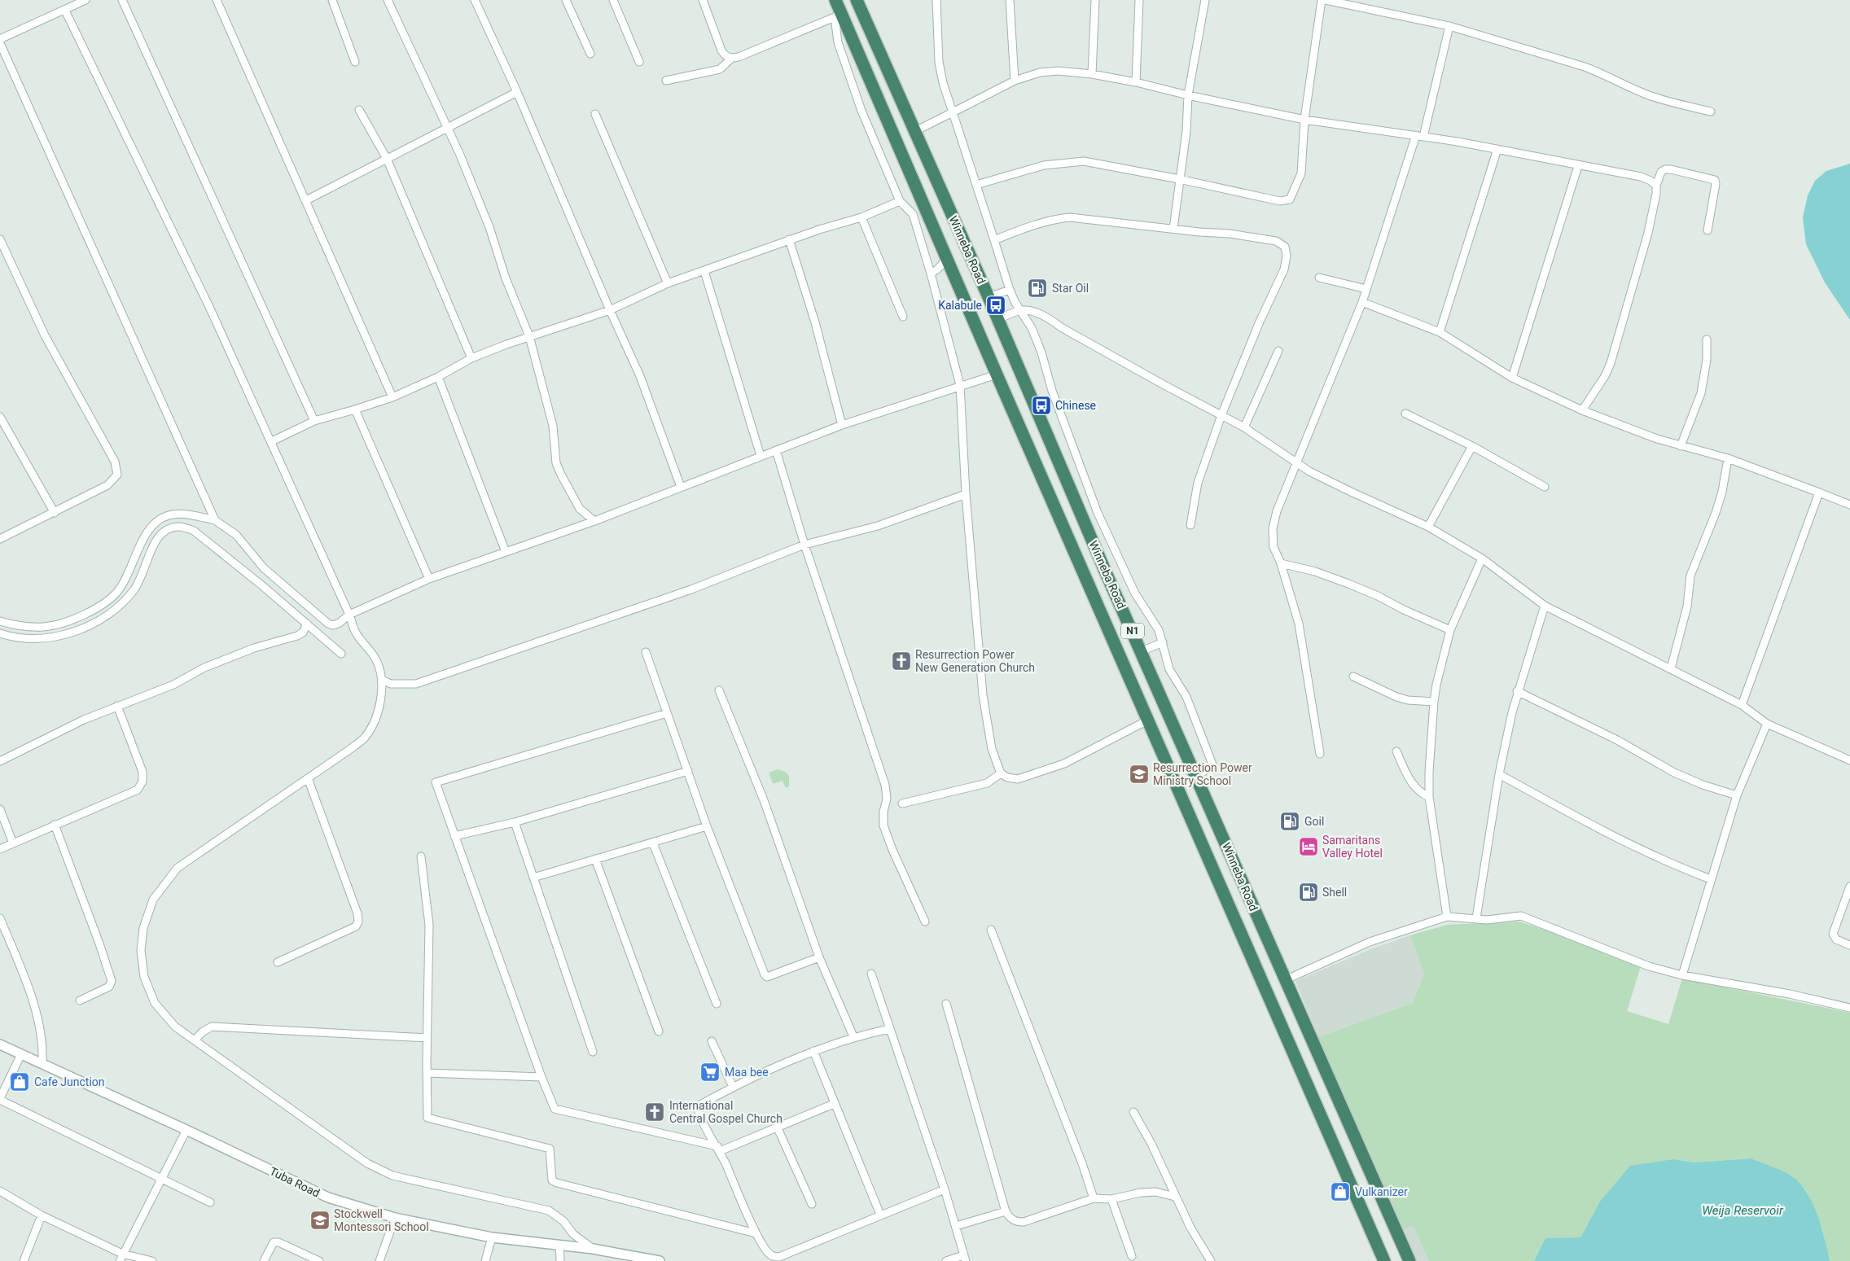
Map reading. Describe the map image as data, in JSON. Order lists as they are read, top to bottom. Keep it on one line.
{"streets":{"highway":["Winneba Road","N1"],"street":["Tuba Road"]},"water":["Weija Reservoir"],"places":{"fuel station":["Star Oil","Goil","Shell"],"bus stop":["Kalabule","Chinese"],"church":["Resurrection Power New Generation Church","International Central Gospel Church"],"school or university":["Resurrection Power Ministry School","Stockwell Montessori School"],"hotel":["Samaritans Valley Hotel"],"supermarket":["Maa bee"],"shop":["Cafe Junction","Vulkanizer"]}}
